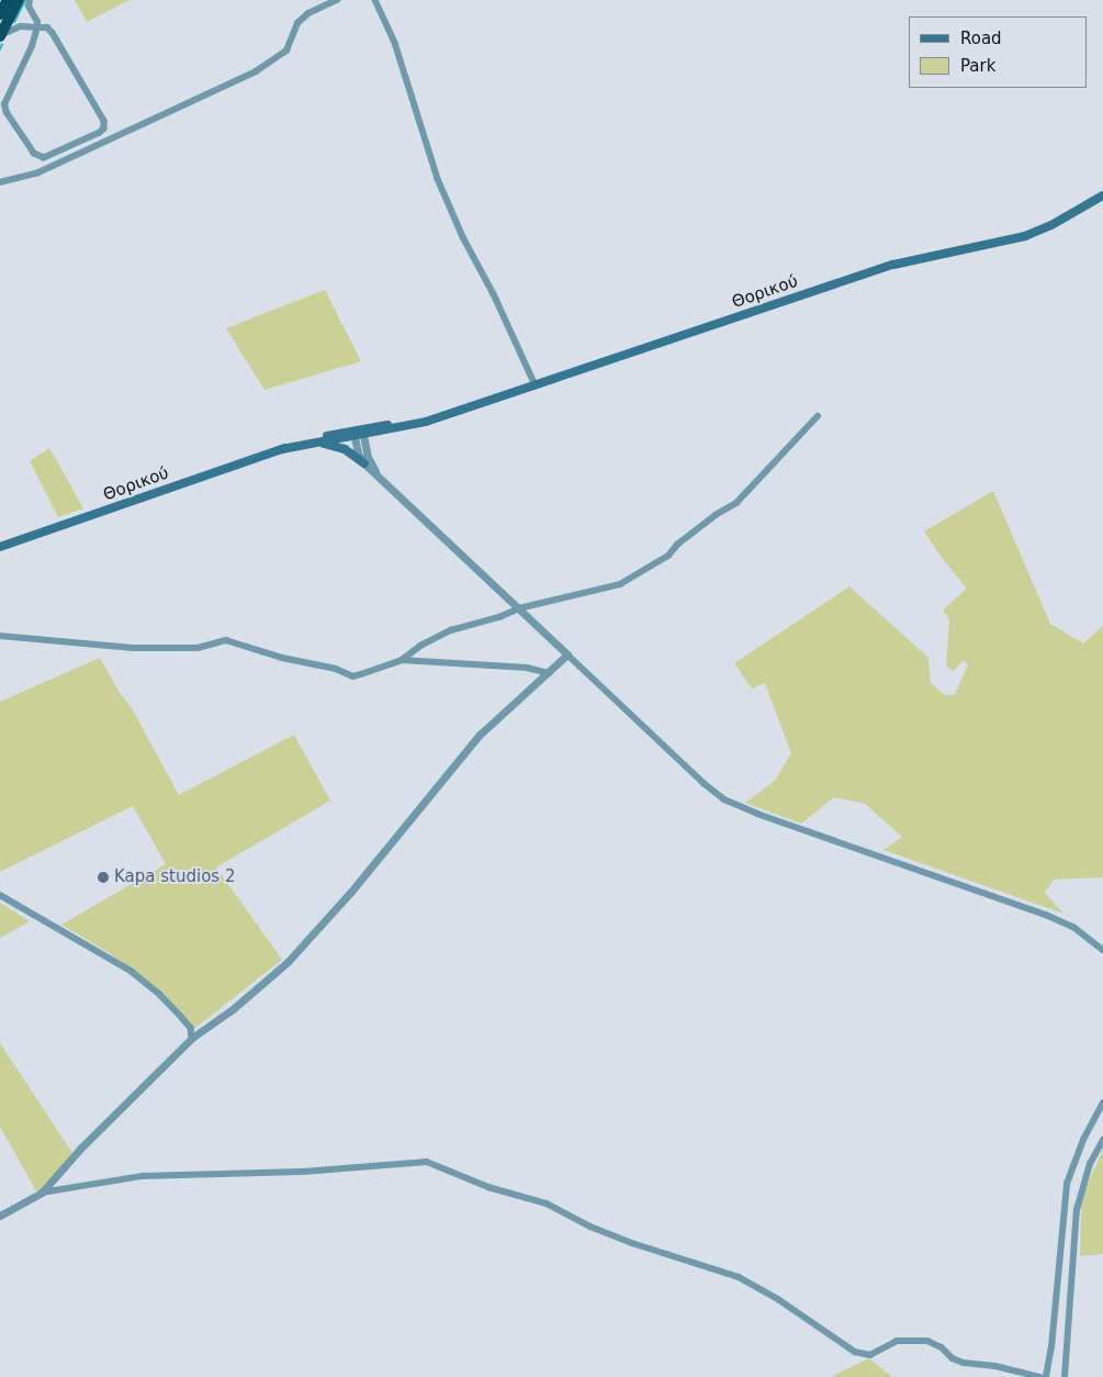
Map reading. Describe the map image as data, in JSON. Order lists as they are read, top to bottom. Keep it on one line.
{"streets":{"main road":["Θορικού"]},"places":["Kapa studios 2"],"legend":["Road","Park"]}
